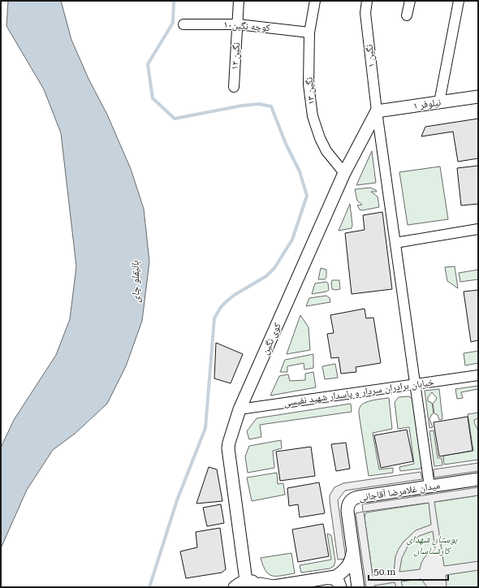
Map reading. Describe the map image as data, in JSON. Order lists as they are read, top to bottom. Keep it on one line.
{"streets":{"street":["کوچه نگین۱۰","نگین ۱۲","نگین ۱","نگین ۱۳","نیلوفر ۱","کوی نگین","خیابان برادران سردار و پاسدار شهید نفیسی","میدان غلامرضا آقاجانی"]},"crossings":[["کوچه نگین۱۰","نگین ۱۲"],["کوچه نگین۱۰","نگین ۱۳"],["نگین ۱","نیلوفر ۱"],["نگین ۱","کوی نگین"],["نگین ۱","خیابان برادران سردار و پاسدار شهید نفیسی"],["نگین ۱","میدان غلامرضا آقاجانی"],["نگین ۱۳","کوی نگین"],["نیلوفر ۱","کوی نگین"],["کوی نگین","خیابان برادران سردار و پاسدار شهید نفیسی"]],"water":["بالیقلو چای"],"parks":["بوستان شهدای کارشناسان"],"scale_bar":"50 m"}
